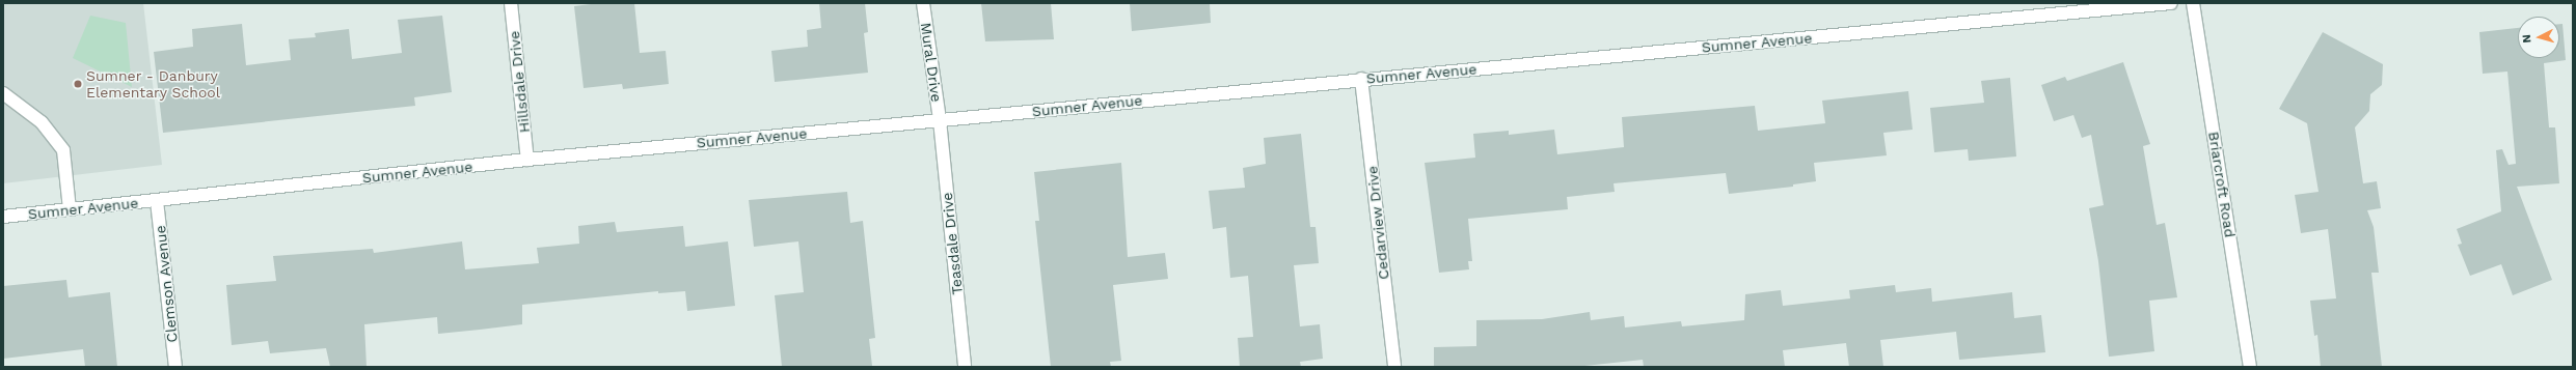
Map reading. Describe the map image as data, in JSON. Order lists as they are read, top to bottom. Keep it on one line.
{"streets":{"street":["Sumner Avenue","Mural Drive","Hillsdale Drive","Briarcroft Road","Cedarview Drive","Teasdale Drive","Clemson Avenue"]},"crossings":[["Sumner Avenue","Mural Drive"],["Sumner Avenue","Hillsdale Drive"],["Sumner Avenue","Cedarview Drive"],["Sumner Avenue","Teasdale Drive"],["Sumner Avenue","Clemson Avenue"],["Mural Drive","Teasdale Drive"]],"places":["Sumner - Danbury Elementary School"],"north":"left"}
